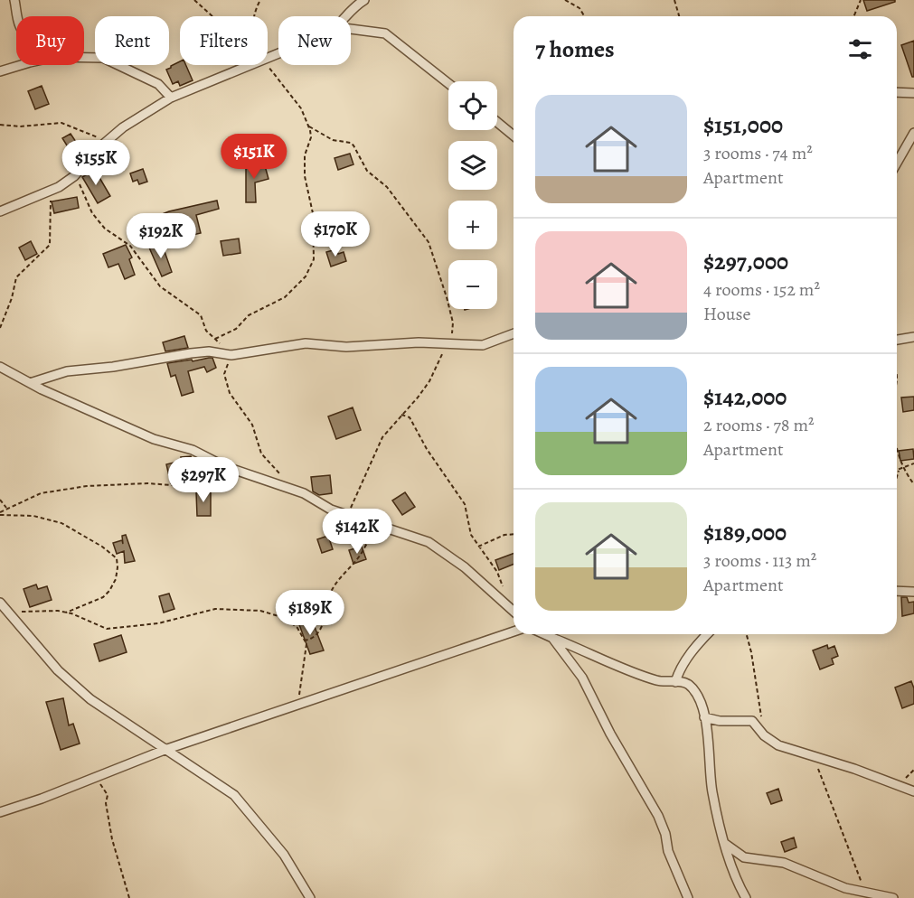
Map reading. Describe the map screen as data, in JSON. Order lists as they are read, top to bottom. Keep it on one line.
{"page":{"chip":["Buy","Rent","Filters","New"],"heading":"7 homes","map_buttons":["+","−"],"list":[{"name":"$151,000","note":"3 rooms · 74 m² · Apartment"},{"name":"$297,000","note":"4 rooms · 152 m² · House"},{"name":"$142,000","note":"2 rooms · 78 m² · Apartment"},{"name":"$189,000","note":"3 rooms · 113 m² · Apartment"}],"price":["$151K","$155K","$170K","$192K","$297K","$142K","$189K"]}}
